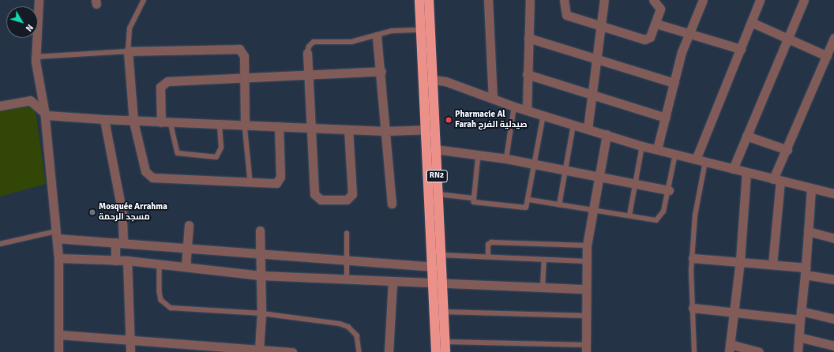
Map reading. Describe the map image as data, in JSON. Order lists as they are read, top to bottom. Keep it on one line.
{"streets":{"highway":["RN2"]},"places":["Pharmacie Al Farah صيدلية الفرح","Mosquée Arrahma مسجد الرحمة"],"north":"bottom right"}
